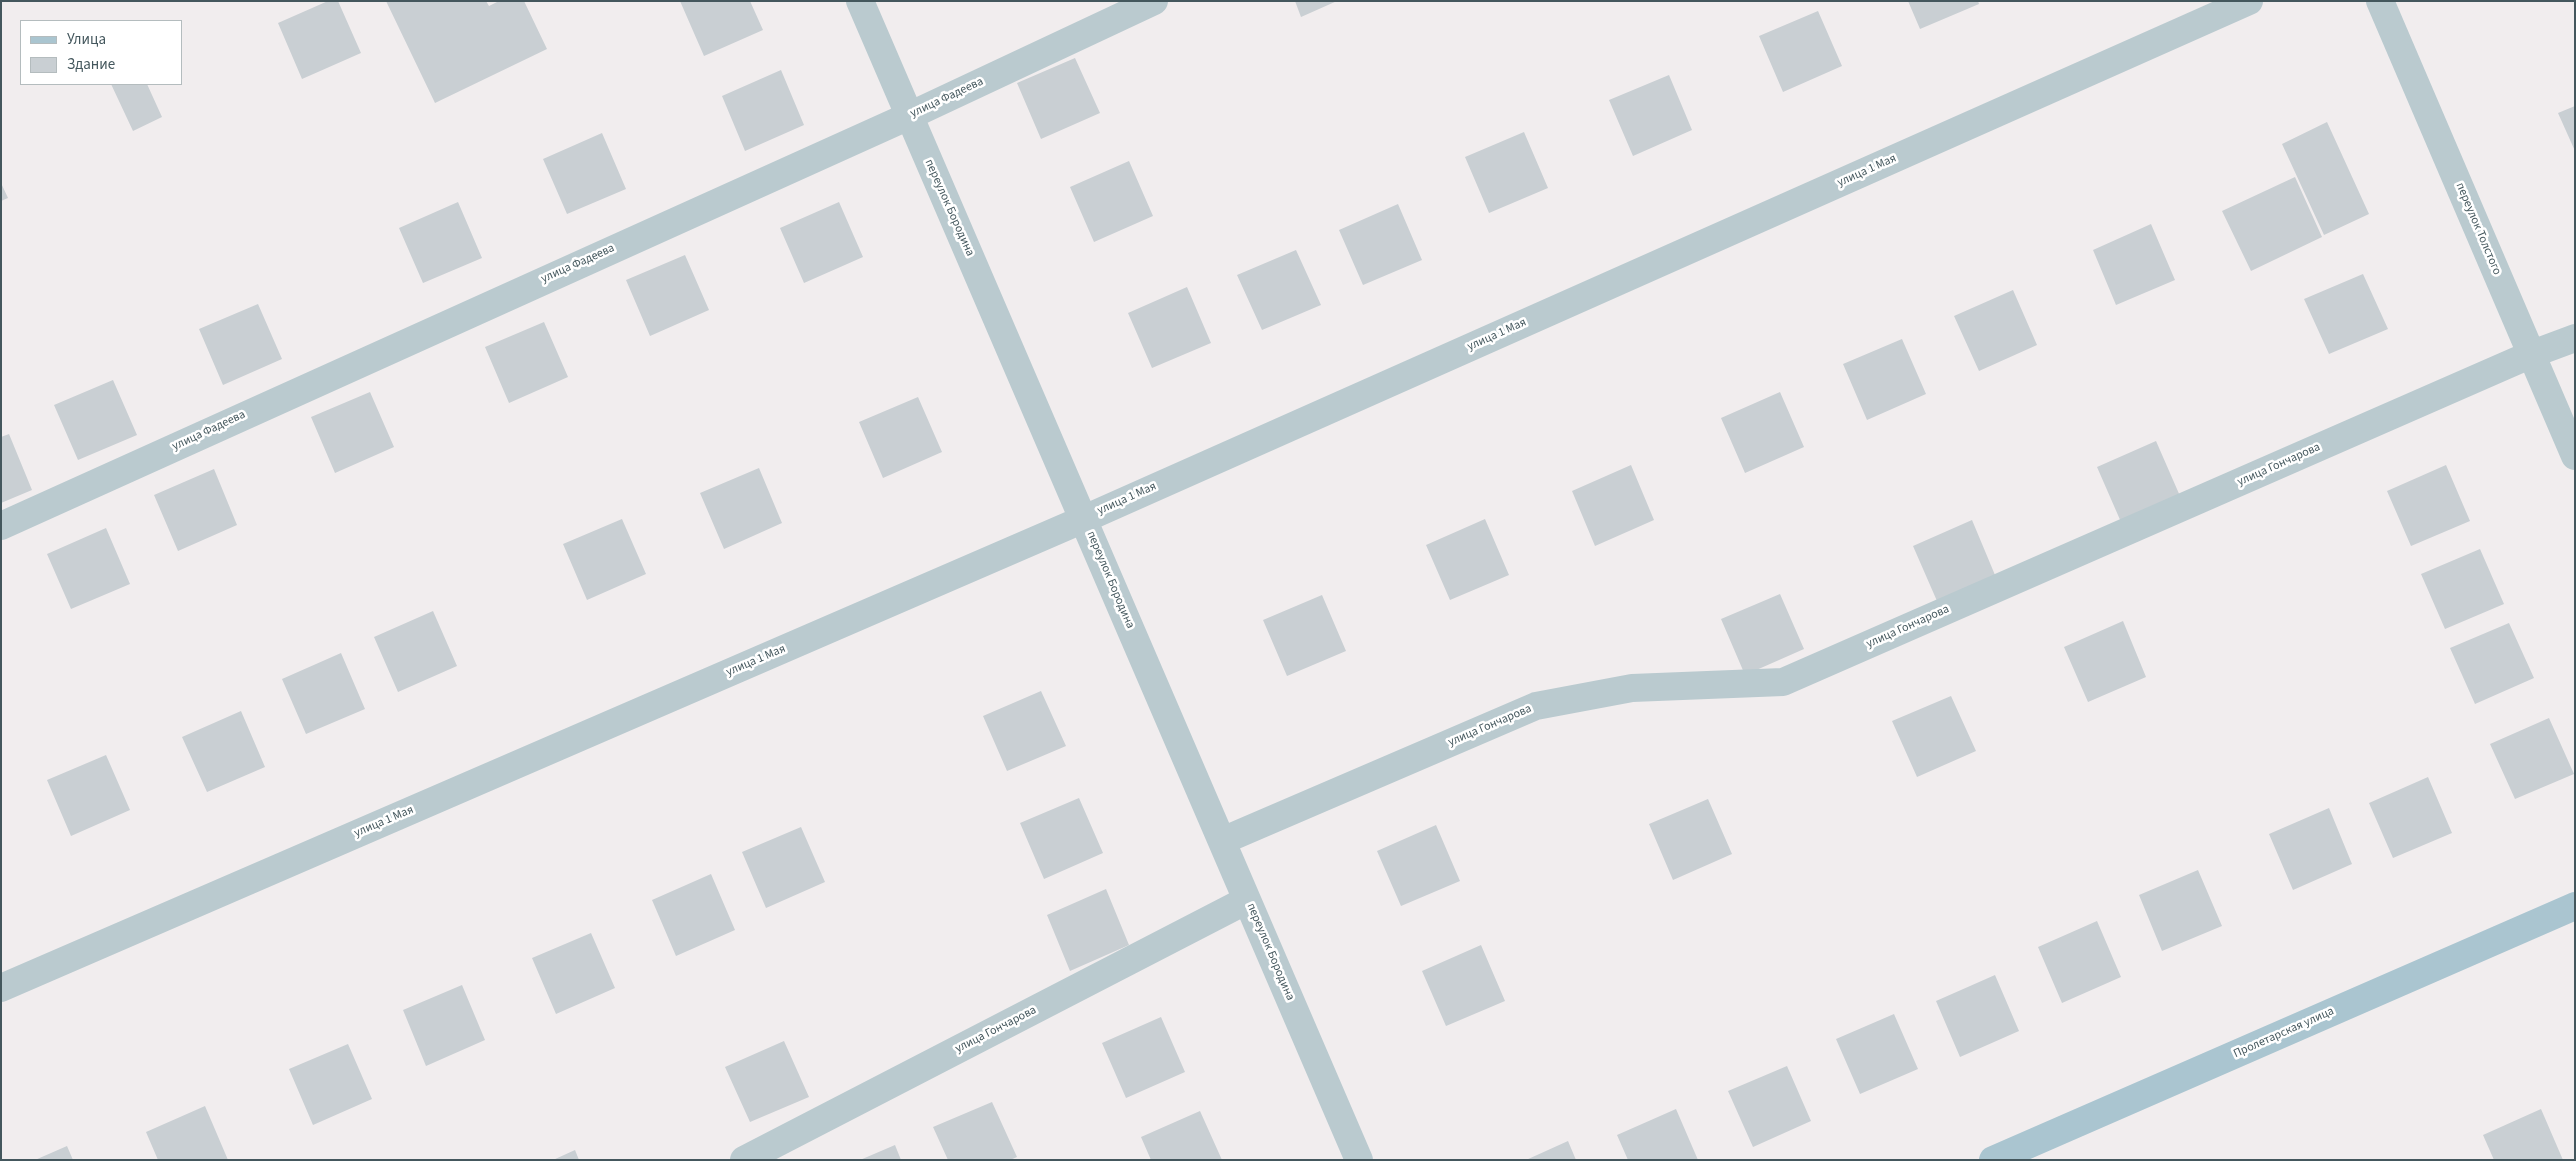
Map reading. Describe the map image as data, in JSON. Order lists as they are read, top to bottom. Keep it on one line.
{"streets":{"main road":["Пролетарская улица"],"street":["улица Фадеева","улица 1 Мая","переулок Бородина","переулок Толстого","улица Гончарова"]},"crossings":[["улица Фадеева","переулок Бородина"],["улица 1 Мая","переулок Бородина"],["переулок Бородина","улица Гончарова"],["переулок Толстого","улица Гончарова"]],"legend":["Улица","Здание"]}
